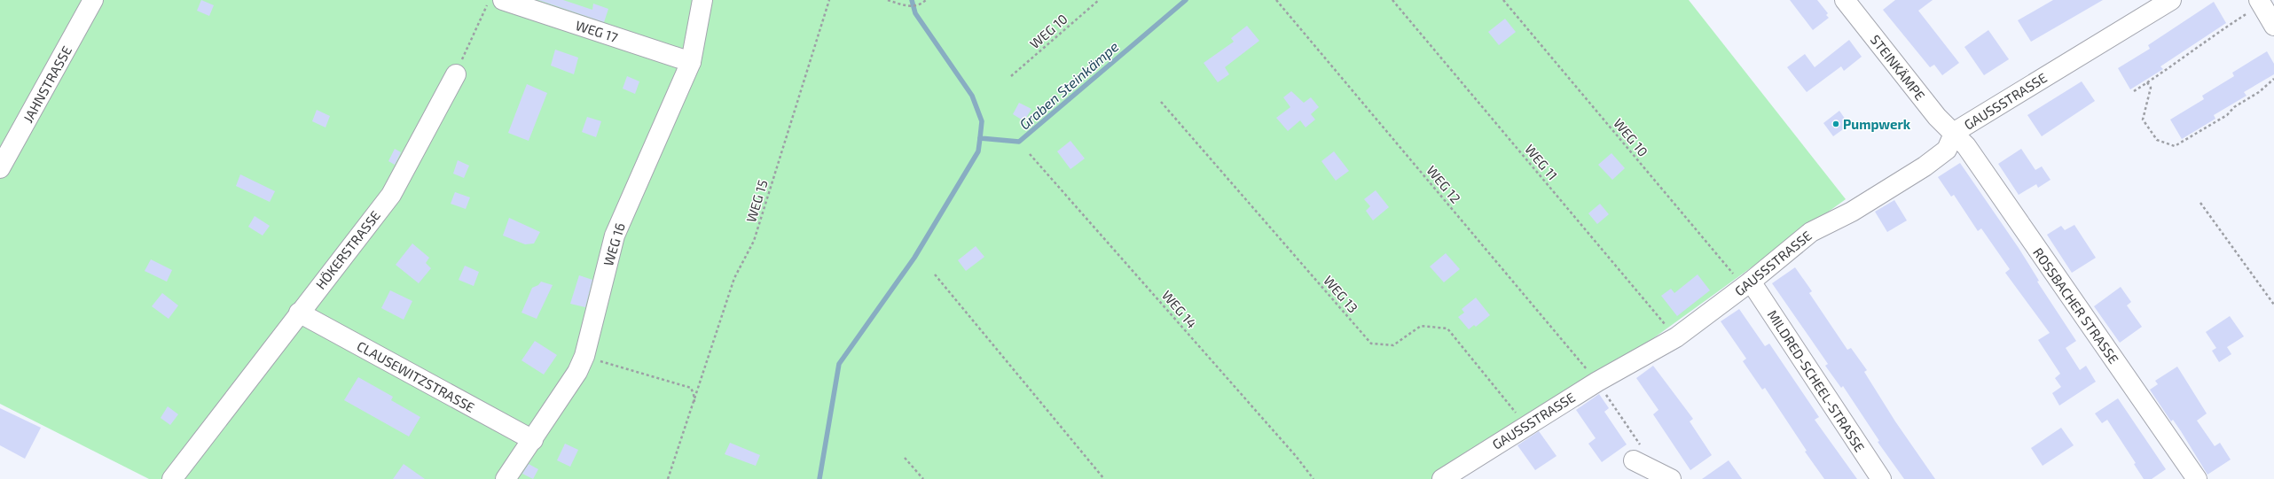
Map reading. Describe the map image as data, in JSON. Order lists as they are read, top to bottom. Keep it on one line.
{"streets":{"street":["WEG 17","STEINKÄMPE","JAHNSTRASSE","GAUSSSTRASSE","WEG 16","HÖKERSTRASSE","ROSSBACHER STRASSE","CLAUSEWITZSTRASSE","MILDRED-SCHEEL-STRASSE"],"path":["WEG 10","WEG 11","WEG 12","WEG 15","WEG 13","WEG 14"]},"crossings":[["WEG 17","WEG 16"],["WEG 10","GAUSSSTRASSE"],["WEG 10","MILDRED-SCHEEL-STRASSE"],["STEINKÄMPE","GAUSSSTRASSE"],["STEINKÄMPE","ROSSBACHER STRASSE"],["GAUSSSTRASSE","WEG 11"],["GAUSSSTRASSE","WEG 12"],["GAUSSSTRASSE","WEG 13"],["GAUSSSTRASSE","ROSSBACHER STRASSE"],["GAUSSSTRASSE","MILDRED-SCHEEL-STRASSE"],["WEG 16","CLAUSEWITZSTRASSE"],["HÖKERSTRASSE","CLAUSEWITZSTRASSE"]],"water":["Graben Steinkämpe"],"places":["Pumpwerk"]}
